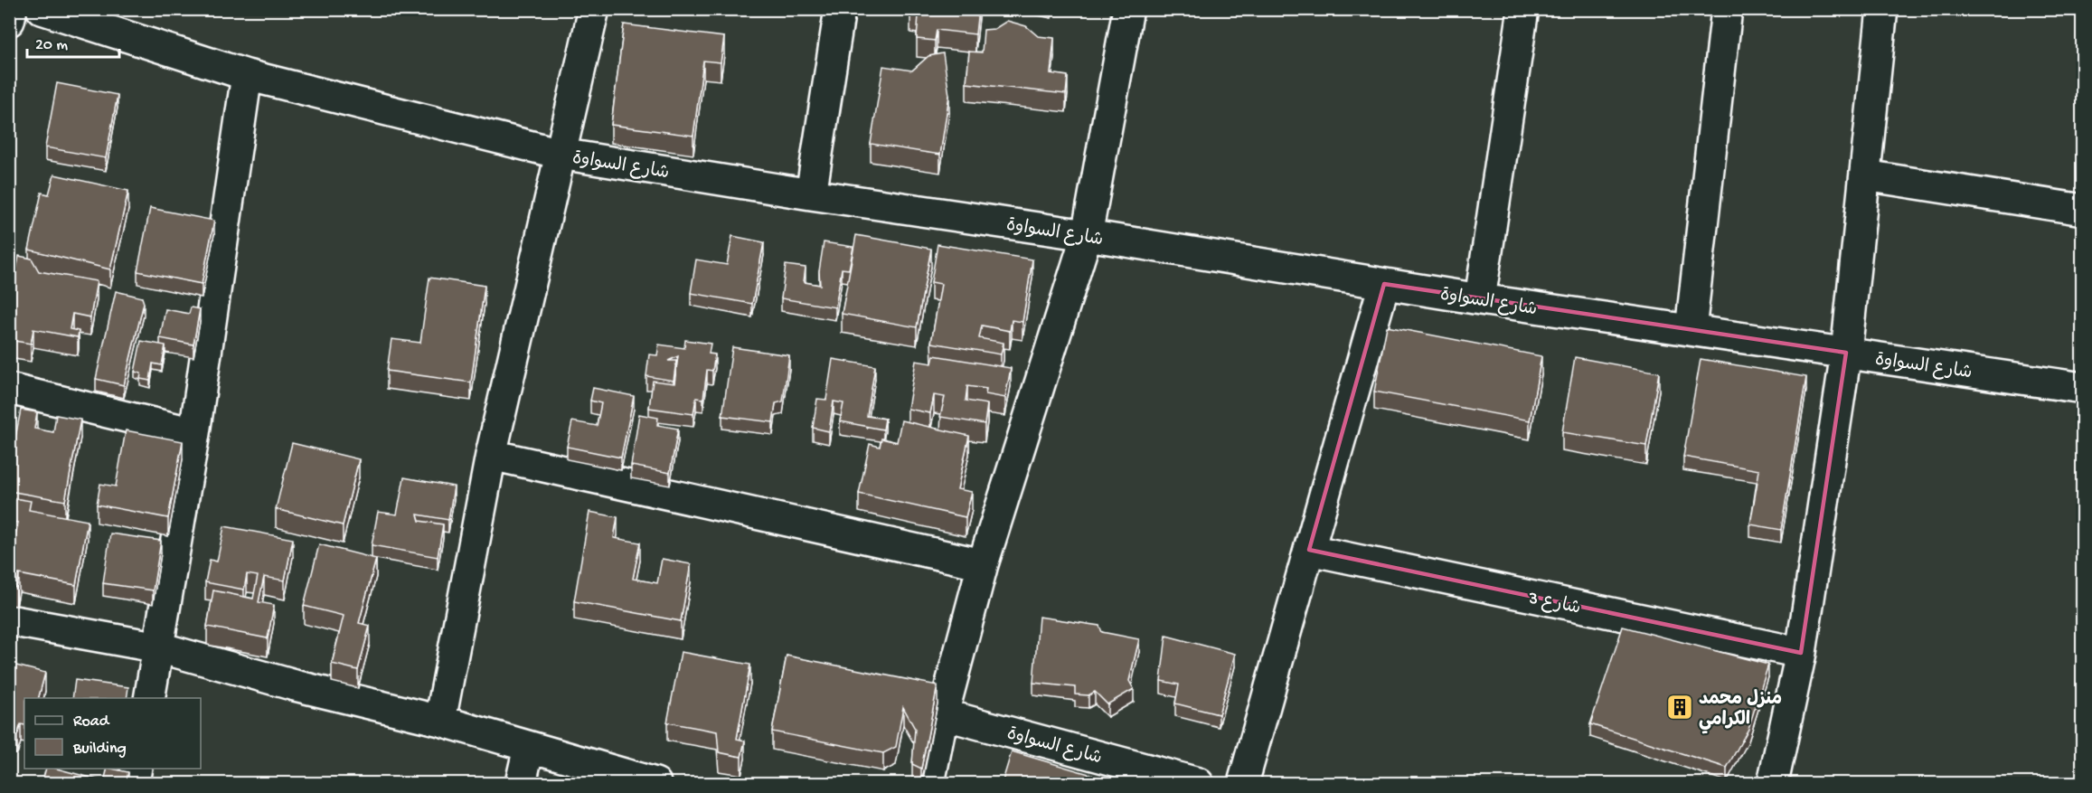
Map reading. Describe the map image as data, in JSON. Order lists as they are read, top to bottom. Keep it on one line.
{"streets":{"street":["شارع السواوة","شارع 3"]},"places":{"building":["منزل محمد الكرامي"]},"legend":["Road","Building"],"scale_bar":"20 m"}
